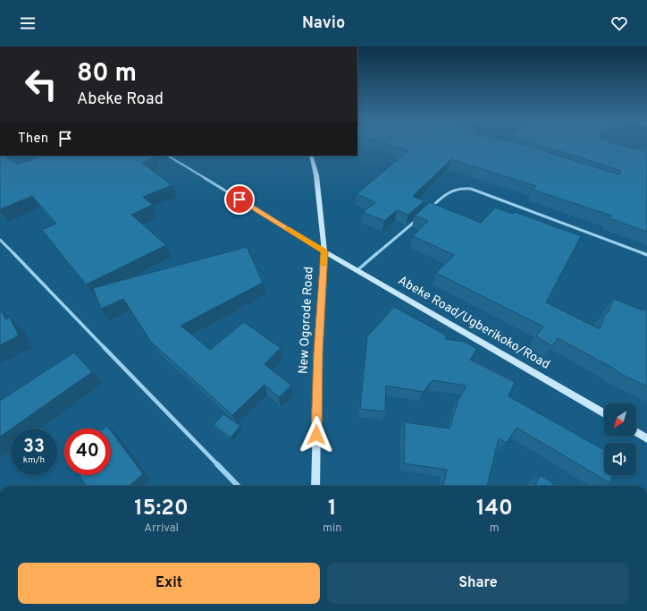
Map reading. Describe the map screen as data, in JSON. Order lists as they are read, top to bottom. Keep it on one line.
{"streets":{"street":["New Ogorode Road","Abeke Road/Ugberikoko/Road"]},"crossings":[["New Ogorode Road","Abeke Road/Ugberikoko/Road"]],"north":"bottom left","page":{"header":"Navio","turn":["80 m","Abeke Road"],"then":"Then","speed":"33 km/h","limit":"40","eta":["15:20","Arrival","1","min","140","m"],"buttons":["Exit","Share"]}}
